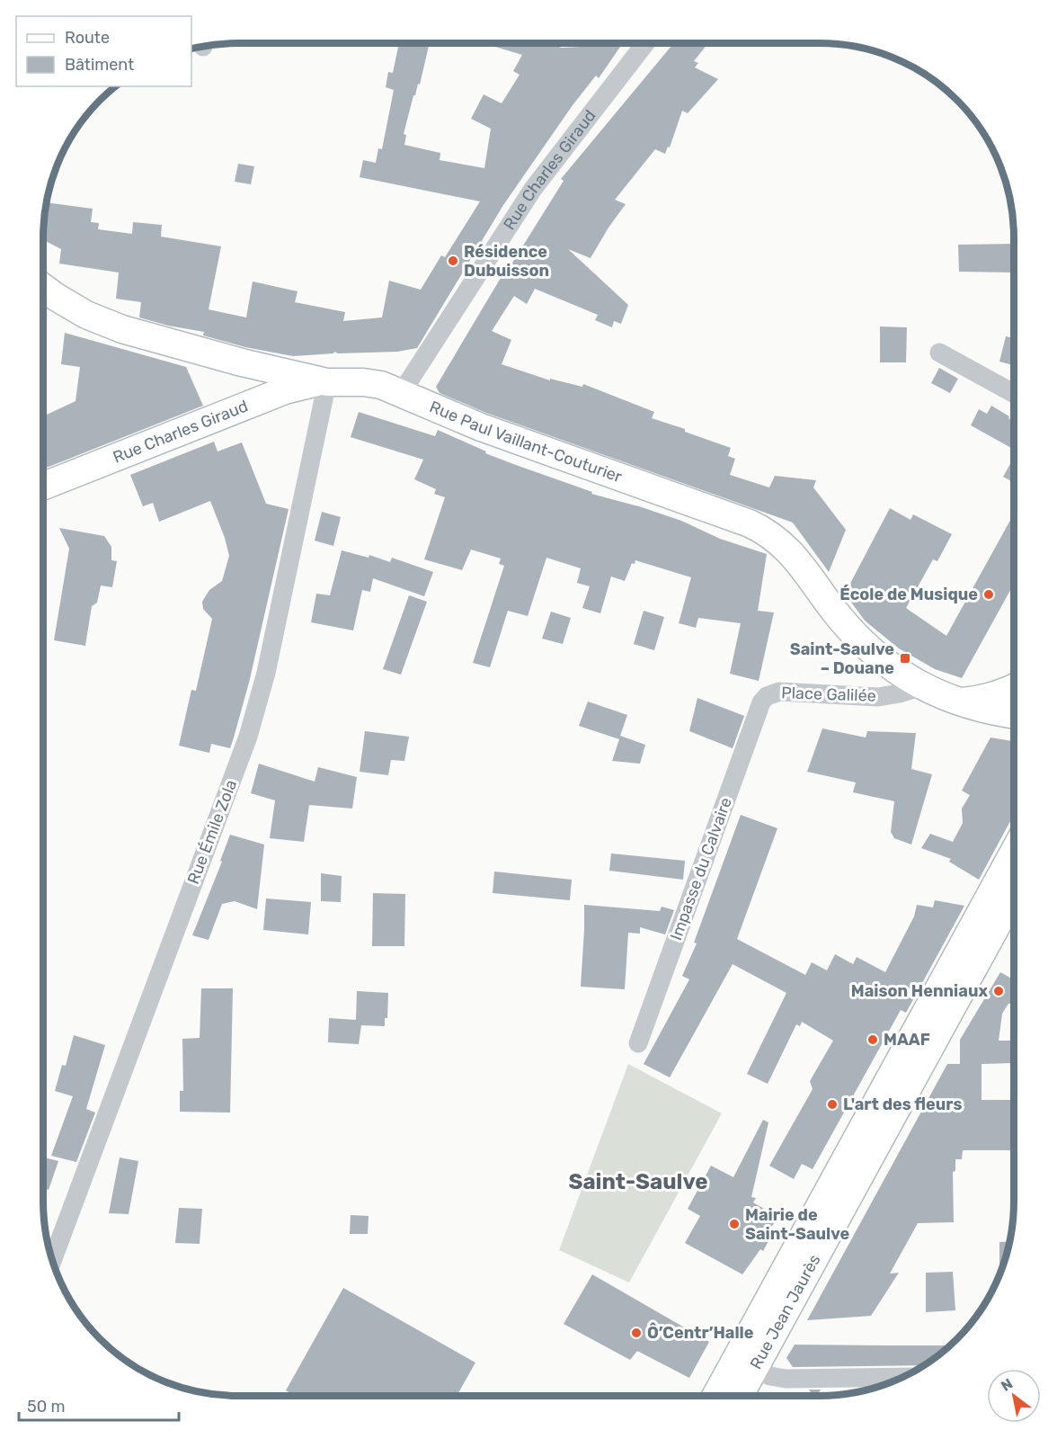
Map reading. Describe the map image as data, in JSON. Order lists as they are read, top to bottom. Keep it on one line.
{"streets":{"street":["Rue Charles Giraud","Rue Paul Vaillant-Couturier","Place Galilée","Rue Émile Zola","Impasse du Calvaire","Rue Jean Jaurès"]},"crossings":[["Rue Charles Giraud","Rue Paul Vaillant-Couturier"],["Rue Charles Giraud","Rue Émile Zola"],["Rue Paul Vaillant-Couturier","Place Galilée"],["Rue Paul Vaillant-Couturier","Rue Émile Zola"],["Place Galilée","Impasse du Calvaire"]],"districts":["Saint-Saulve"],"places":{"other":["Résidence Dubuisson","École de Musique","Maison Henniaux","MAAF","L'art des fleurs","Mairie de Saint-Saulve","Ô’Centr’Halle"],"transit":["Saint-Saulve – Douane"]},"legend":["Route","Bâtiment"],"scale_bar":"50 m","north":"top left"}
